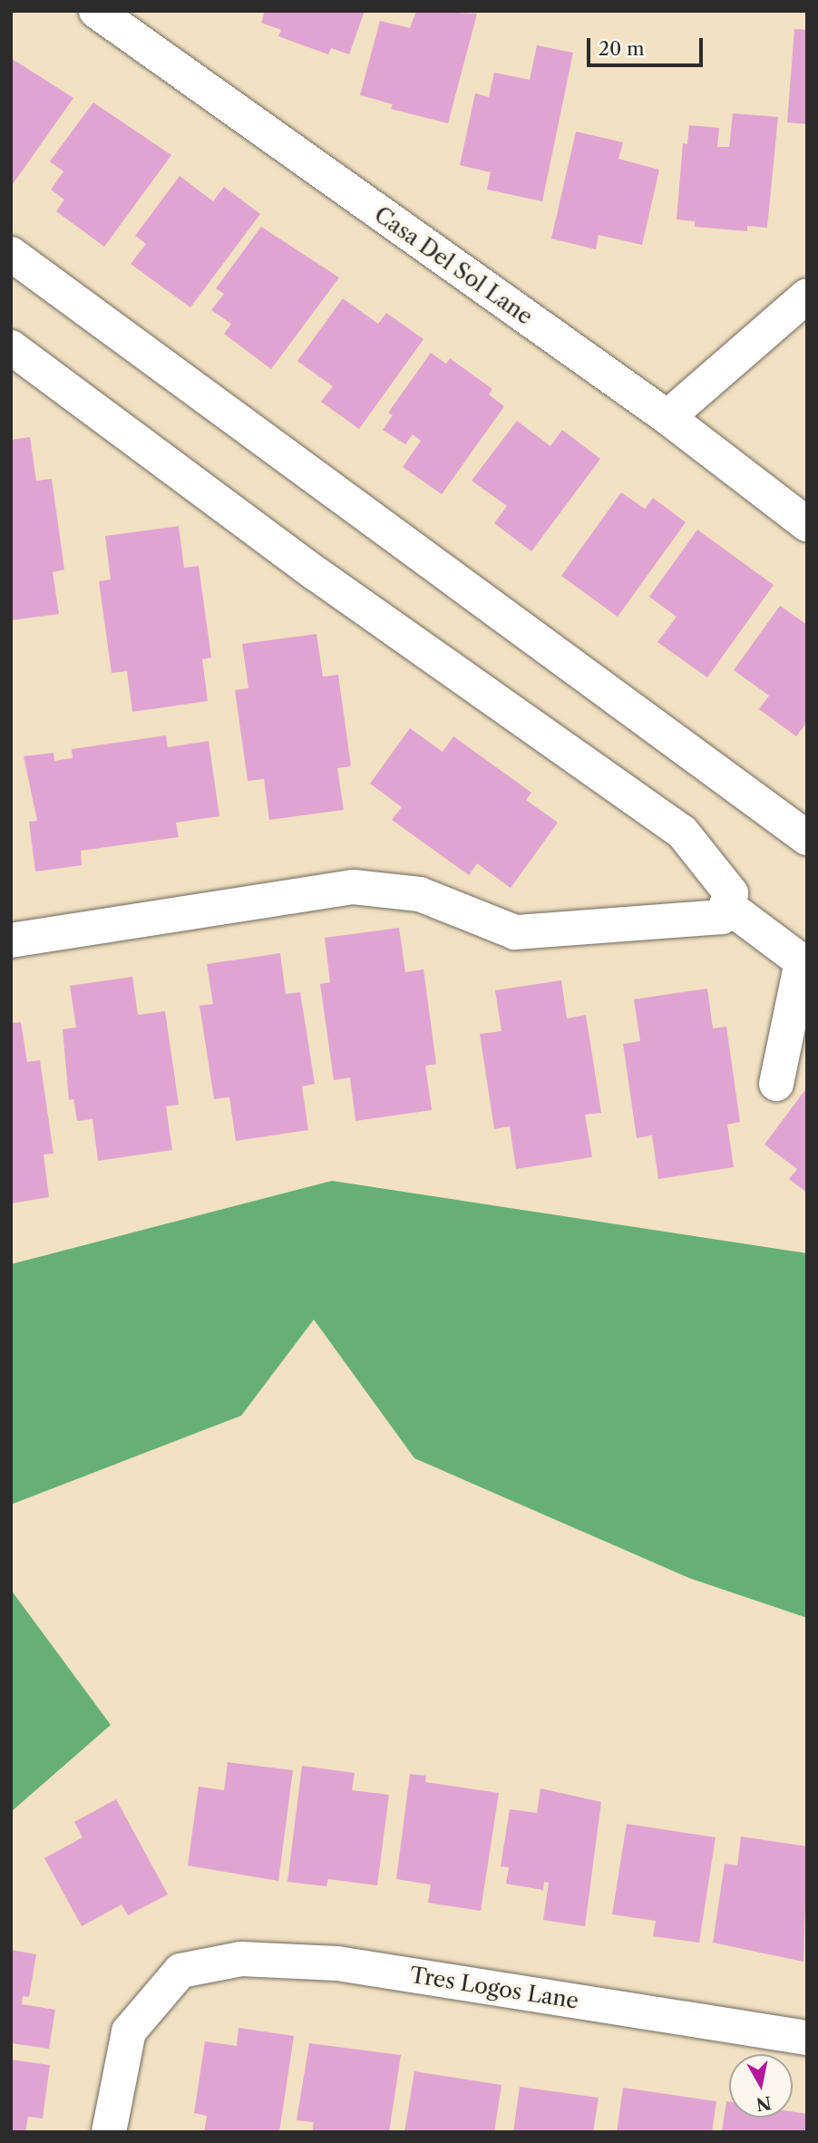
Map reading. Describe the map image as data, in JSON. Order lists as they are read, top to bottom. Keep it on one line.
{"streets":{"street":["Casa Del Sol Lane","Tres Logos Lane"]},"scale_bar":"20 m","north":"bottom"}
